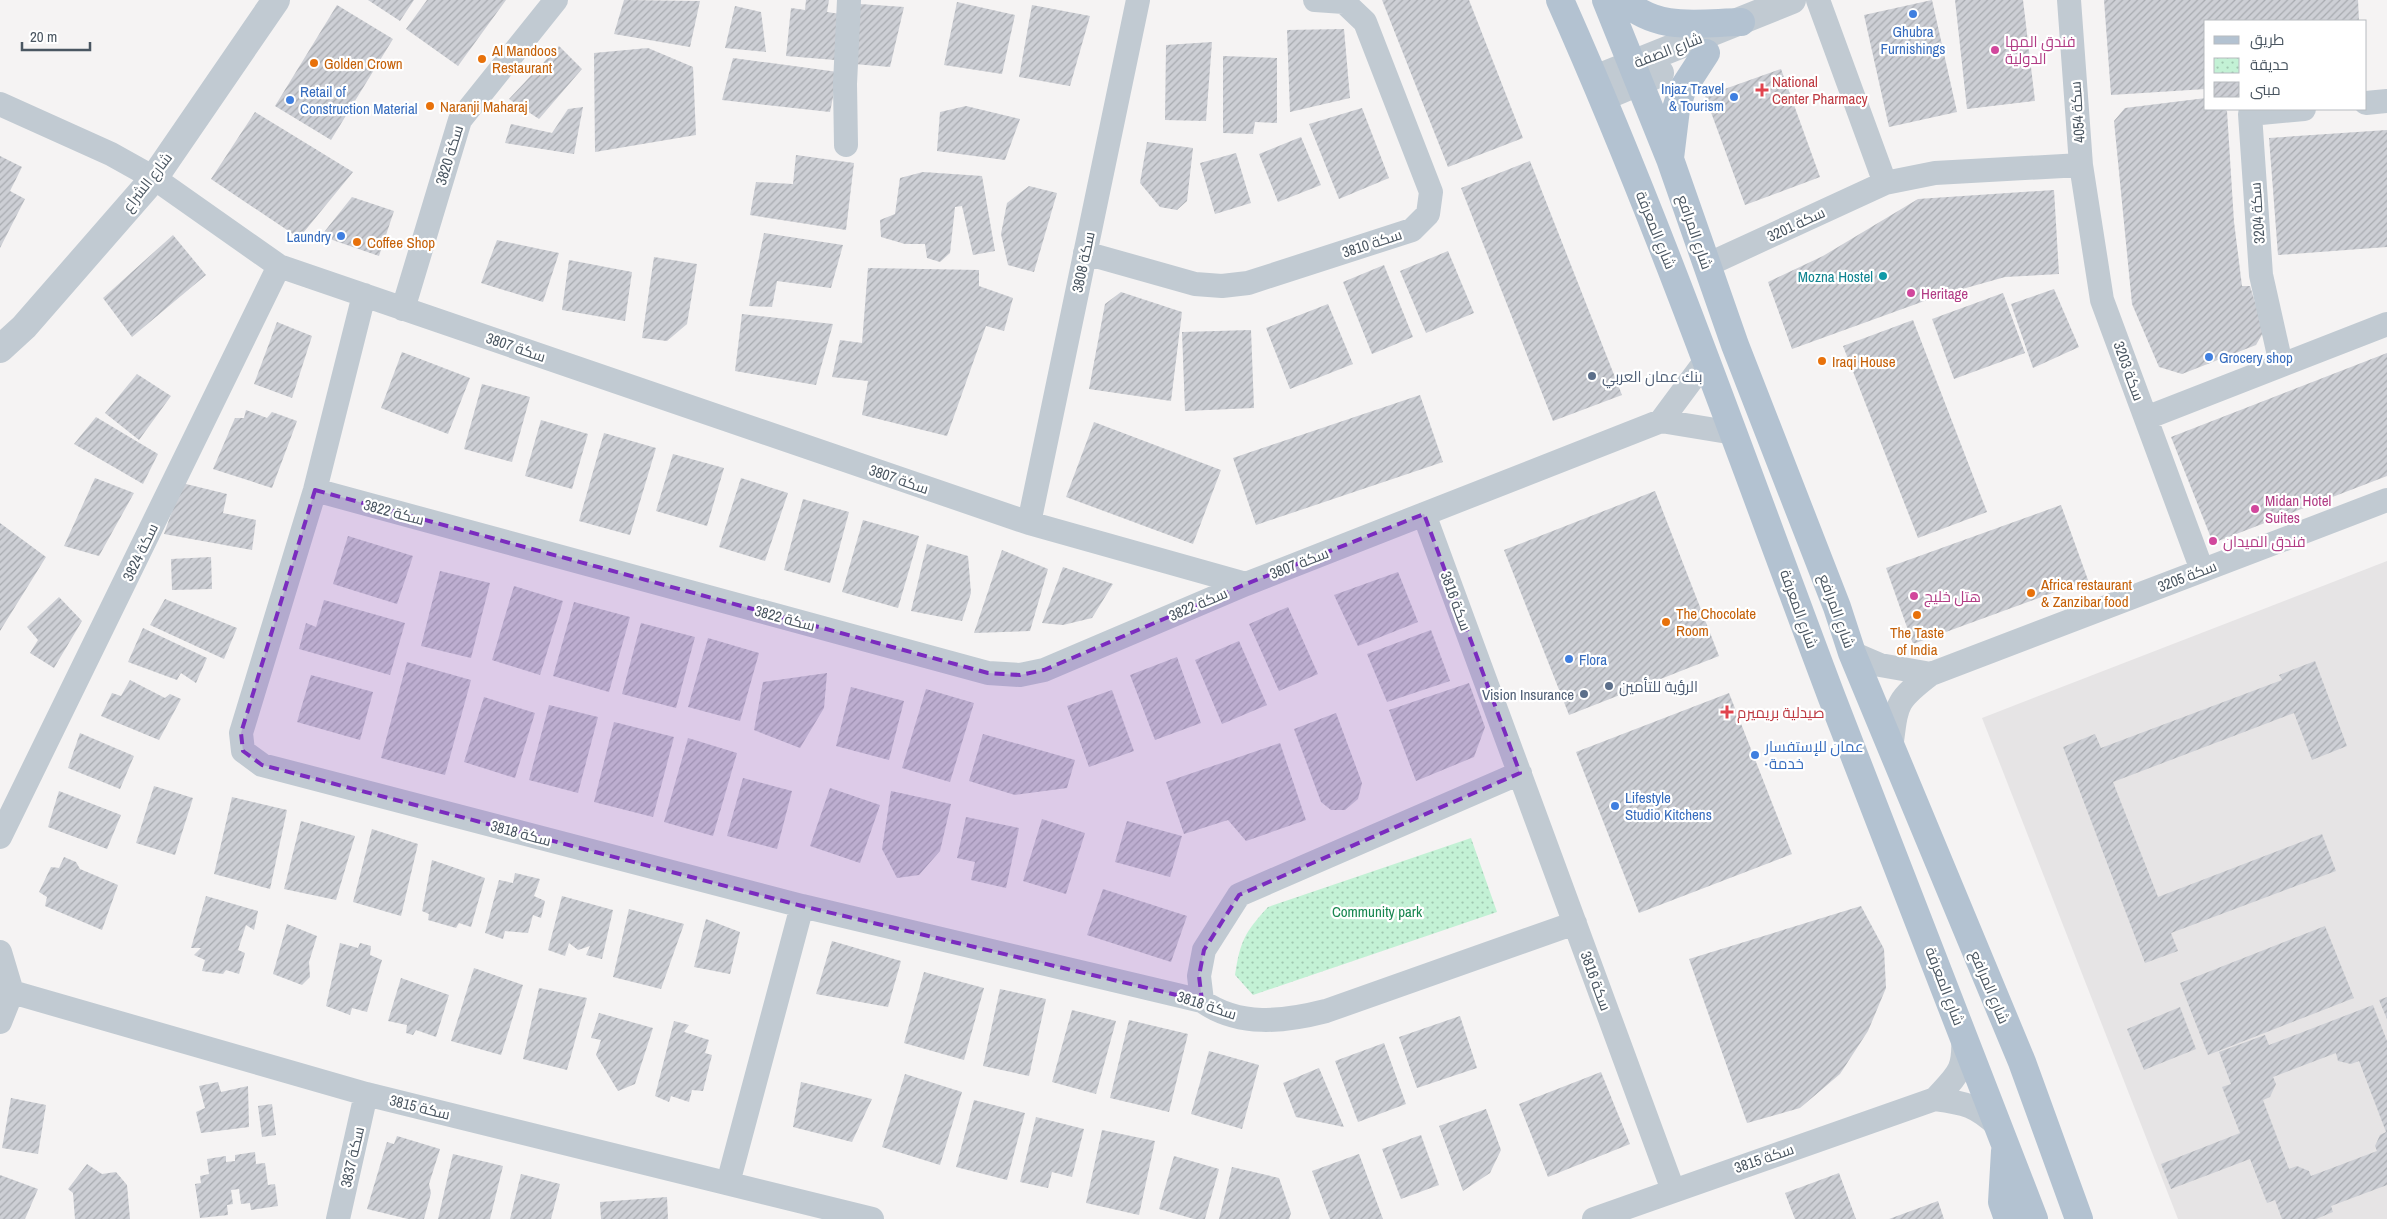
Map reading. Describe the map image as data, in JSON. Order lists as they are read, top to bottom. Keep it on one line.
{"streets":{"main road":["شارع المعرفة","شارع المرافع"],"street":["شارع الصفة","سكة 4054","سكة 3820","شارع الشراع","سكة 3204","سكة 3201","سكة 3810","سكة 3808","سكة 3807","سكة 3203","سكة 3822","سكة 3824","سكة 3205","سكة 3816","سكة 3818","سكة 3815","سكة 3837"]},"crossings":[["شارع الصفة","شارع المعرفة"],["شارع الصفة","شارع المرافع"],["سكة 4054","سكة 3201"],["سكة 4054","سكة 3203"],["سكة 3820","سكة 3807"],["شارع الشراع","سكة 3807"],["سكة 3201","شارع المرافع"],["سكة 3201","سكة 3203"],["شارع المعرفة","سكة 3815"],["شارع المرافع","سكة 3205"],["سكة 3810","سكة 3808"],["سكة 3808","سكة 3807"],["سكة 3807","سكة 3822"],["سكة 3807","سكة 3824"],["سكة 3807","سكة 3816"],["سكة 3203","سكة 3205"],["سكة 3822","سكة 3818"],["سكة 3816","سكة 3818"],["سكة 3816","سكة 3815"],["سكة 3815","سكة 3837"]],"parks":["Community park"],"places":{"other":["Ghubra Furnishings","فندق المها الدولية","Al Mandoos Restaurant","Golden Crown","Injaz Travel & Tourism","Retail of Construction Material","Naranji Maharaj","Laundry","Coffee Shop","Mozna Hostel","Heritage","Grocery shop","Iraqi House","بنك عمان العربي","Midan Hotel Suites","فندق الميدان","Africa restaurant & Zanzibar food","هتل خلیج","The Taste of India","The Chocolate Room","Flora","الرؤية للتأمين","Vision Insurance","عمان للإستفسار -خدمة","Lifestyle Studio Kitchens"],"health":["National Center Pharmacy","صيدلية بريميرم"]},"legend":["طريق","حديقة","مبنى"],"scale_bar":"20 m"}
